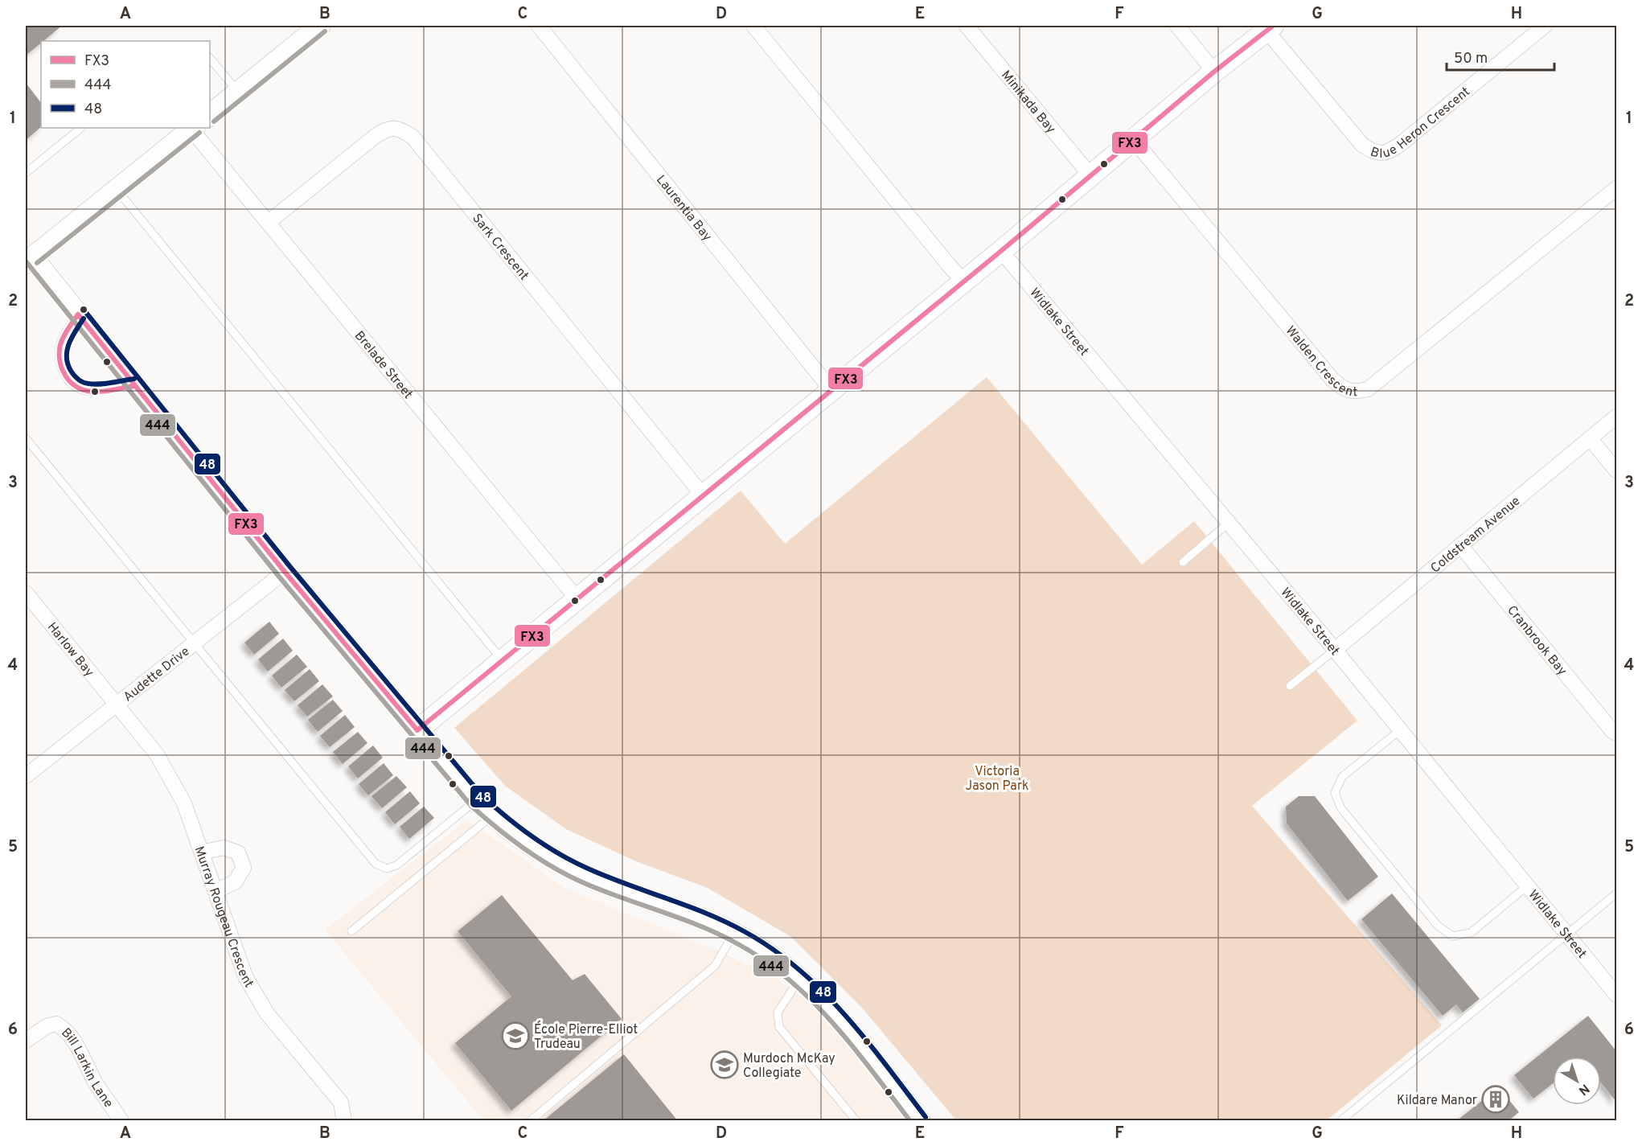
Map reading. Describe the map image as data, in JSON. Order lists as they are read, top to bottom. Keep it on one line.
{"streets":{"street":["Minikada Bay","Blue Heron Crescent","Laurentia Bay","Sark Crescent","Widlake Street","Walden Crescent","Brelade Street","Coldstream Avenue","Cranbrook Bay","Harlow Bay","Audette Drive","Murray Rougeau Crescent","Bill Larkin Lane"]},"crossings":[["Sark Crescent","Brelade Street"],["Widlake Street","Coldstream Avenue"],["Coldstream Avenue","Cranbrook Bay"],["Harlow Bay","Audette Drive"],["Harlow Bay","Murray Rougeau Crescent"],["Audette Drive","Murray Rougeau Crescent"]],"parks":["Victoria Jason Park"],"places":{"school or university":["École Pierre-Elliot Trudeau","Murdoch McKay Collegiate"],"building":["Kildare Manor"]},"lines":["transit line FX3","transit line 444","transit line 48"],"legend":["FX3","444","48"],"scale_bar":"50 m","north":"bottom right","grid":{"columns":["A","B","C","D","E","F","G","H"],"rows":["1","2","3","4","5","6"]}}
